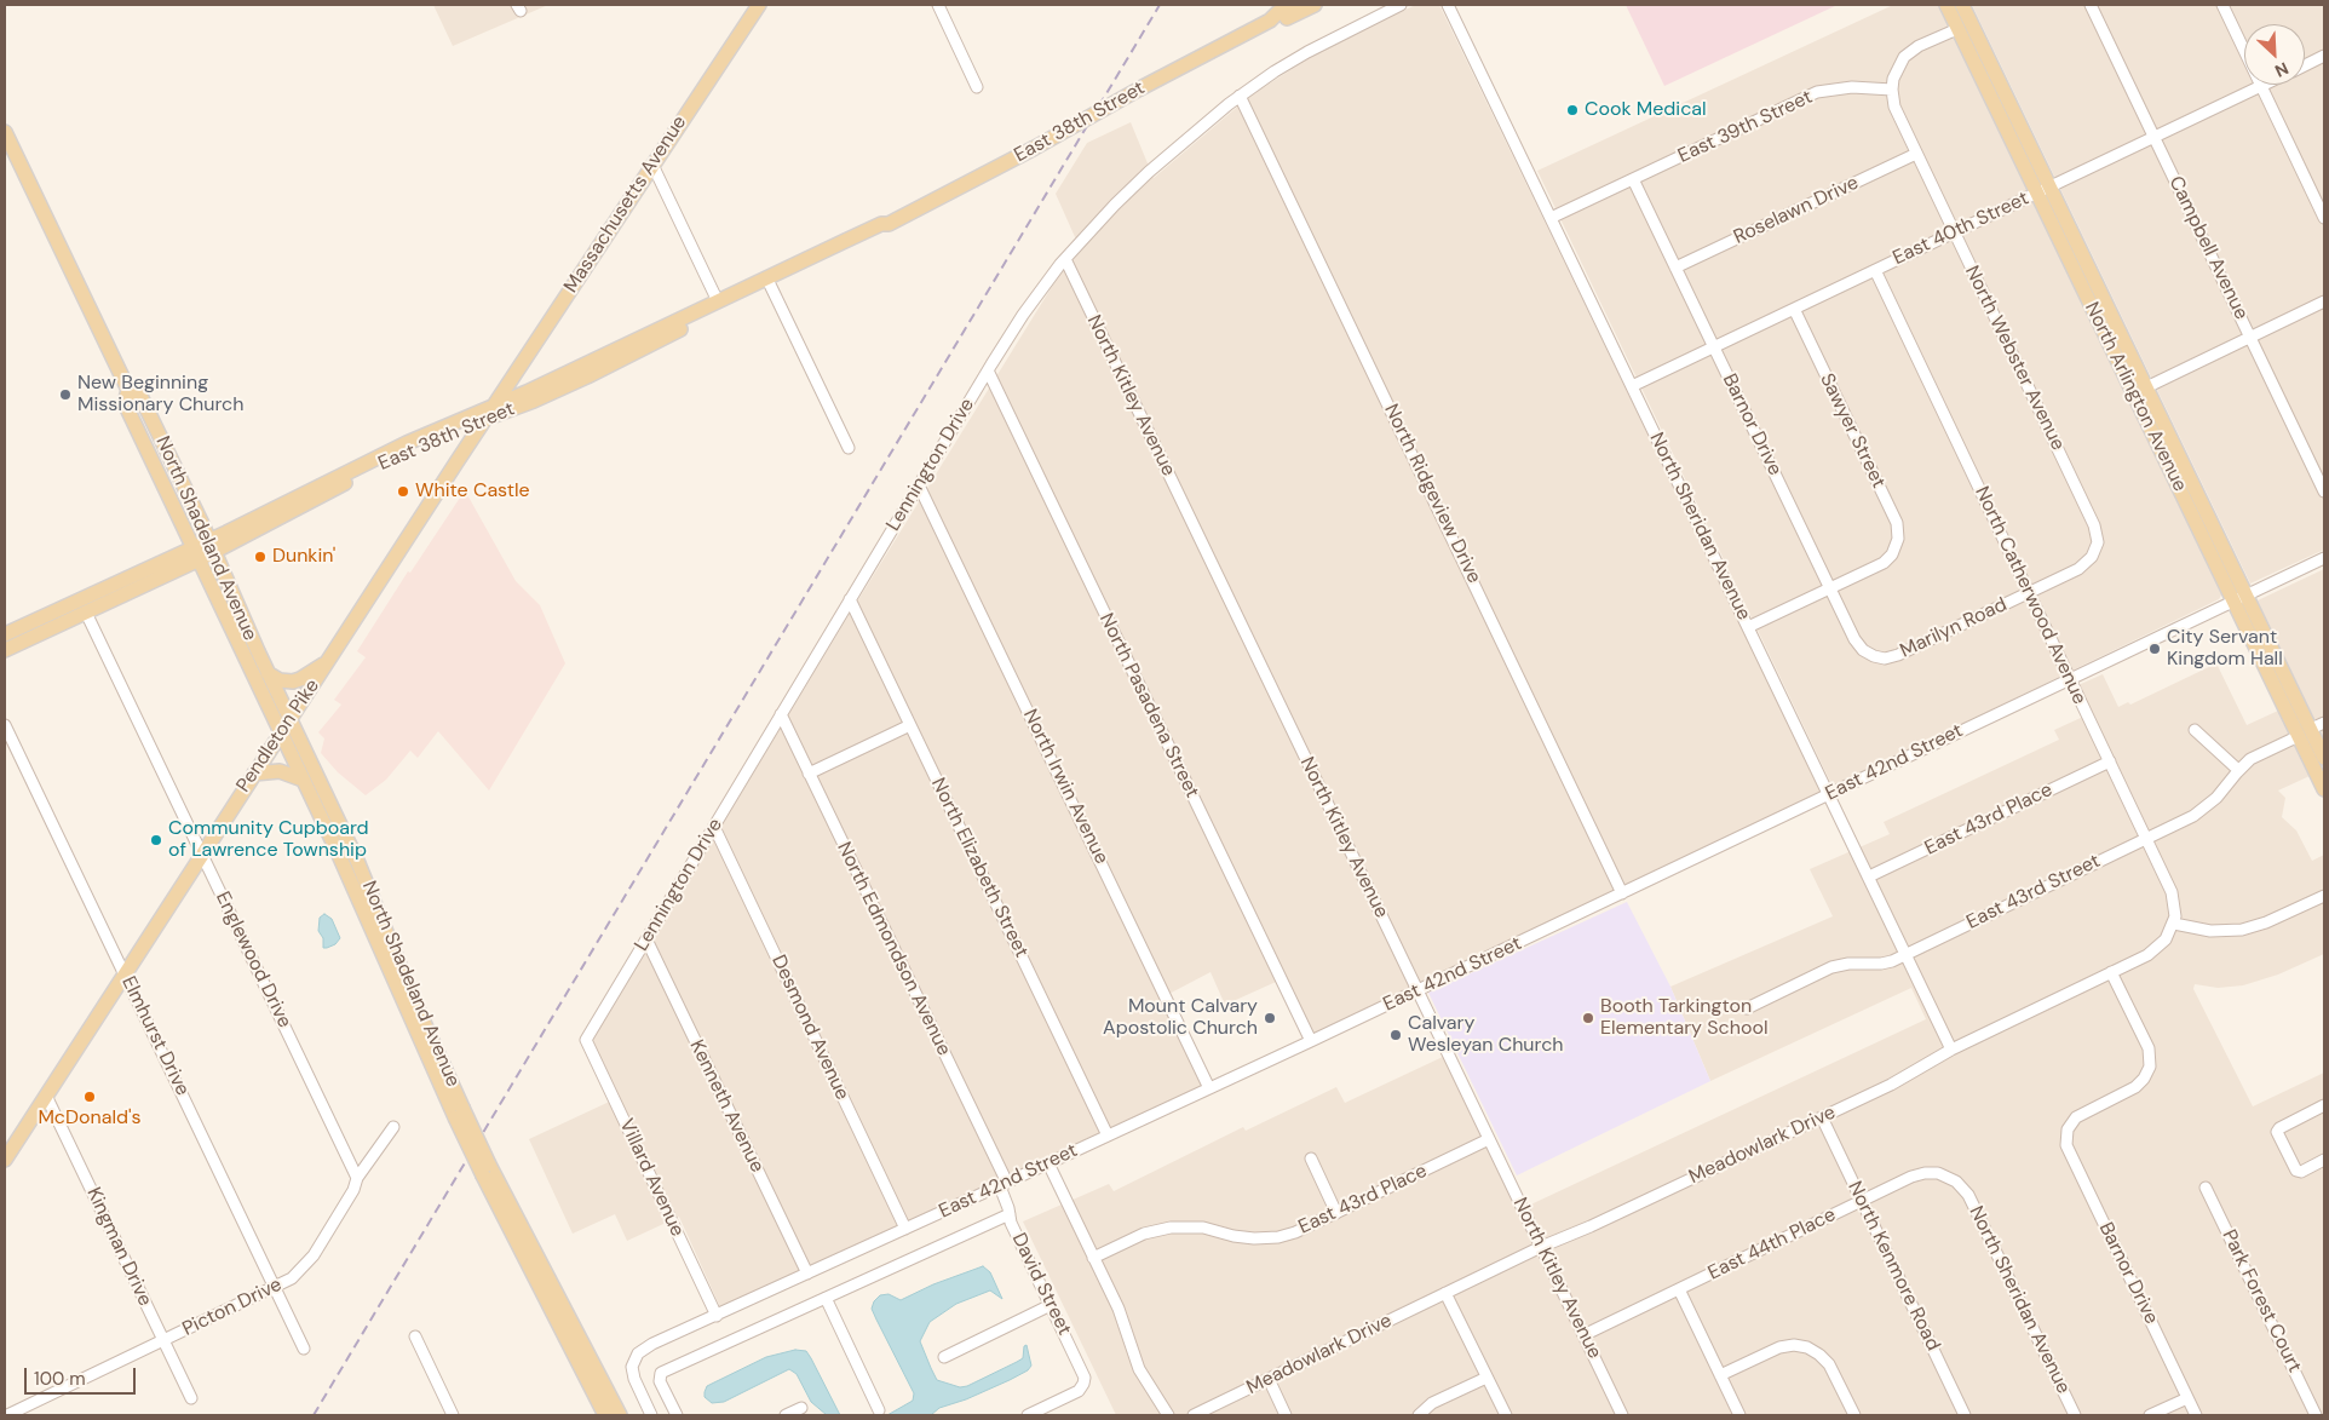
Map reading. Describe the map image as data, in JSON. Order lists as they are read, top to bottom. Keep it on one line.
{"streets":{"main road":["East 38th Street","Massachusetts Avenue","North Arlington Avenue","North Shadeland Avenue","Pendleton Pike"],"street":["East 39th Street","Roselawn Drive","East 40th Street","Campbell Avenue","North Webster Avenue","North Kitley Avenue","Barnor Drive","Sawyer Street","Lennington Drive","North Ridgeview Drive","North Sheridan Avenue","North Catherwood Avenue","Marilyn Road","North Pasadena Street","East 42nd Street","North Irwin Avenue","East 43rd Place","North Elizabeth Street","East 43rd Street","North Edmondson Avenue","Englewood Drive","Desmond Avenue","Elmhurst Drive","Kenneth Avenue","Meadowlark Drive","Villard Avenue","East 44th Place","Kingman Drive","North Kenmore Road","David Street","Park Forest Court","Picton Drive"]},"crossings":[["East 38th Street","Massachusetts Avenue"],["East 38th Street","North Shadeland Avenue"],["East 38th Street","Pendleton Pike"],["East 38th Street","Englewood Drive"],["East 39th Street","North Webster Avenue"],["East 39th Street","Barnor Drive"],["East 39th Street","North Sheridan Avenue"],["Massachusetts Avenue","Pendleton Pike"],["Roselawn Drive","North Webster Avenue"],["Roselawn Drive","Barnor Drive"],["East 40th Street","Campbell Avenue"],["East 40th Street","North Webster Avenue"],["East 40th Street","North Arlington Avenue"],["East 40th Street","Barnor Drive"],["East 40th Street","Sawyer Street"],["East 40th Street","North Sheridan Avenue"],["East 40th Street","North Catherwood Avenue"],["North Webster Avenue","Marilyn Road"],["North Kitley Avenue","Lennington Drive"],["North Kitley Avenue","East 42nd Street"],["North Kitley Avenue","East 43rd Place"],["North Kitley Avenue","Meadowlark Drive"],["North Kitley Avenue","East 44th Place"],["North Arlington Avenue","East 42nd Street"],["North Arlington Avenue","East 43rd Street"],["Barnor Drive","Sawyer Street"],["Barnor Drive","Marilyn Road"],["Barnor Drive","Meadowlark Drive"],["Lennington Drive","North Ridgeview Drive"],["Lennington Drive","North Pasadena Street"],["Lennington Drive","North Irwin Avenue"],["Lennington Drive","North Elizabeth Street"],["Lennington Drive","North Edmondson Avenue"],["Lennington Drive","Desmond Avenue"],["Lennington Drive","Kenneth Avenue"],["Lennington Drive","Villard Avenue"],["North Ridgeview Drive","East 42nd Street"],["North Sheridan Avenue","East 42nd Street"],["North Sheridan Avenue","East 43rd Place"],["North Sheridan Avenue","East 43rd Street"],["North Sheridan Avenue","Meadowlark Drive"],["North Sheridan Avenue","East 44th Place"],["North Shadeland Avenue","Pendleton Pike"],["North Catherwood Avenue","Marilyn Road"],["North Catherwood Avenue","East 42nd Street"],["North Catherwood Avenue","East 43rd Place"],["North Catherwood Avenue","East 43rd Street"],["North Catherwood Avenue","Meadowlark Drive"],["North Pasadena Street","East 42nd Street"],["Pendleton Pike","Englewood Drive"],["Pendleton Pike","Elmhurst Drive"],["Pendleton Pike","Kingman Drive"],["East 42nd Street","North Irwin Avenue"],["East 42nd Street","North Elizabeth Street"],["East 42nd Street","North Edmondson Avenue"],["East 42nd Street","Desmond Avenue"],["East 42nd Street","Kenneth Avenue"],["East 42nd Street","Villard Avenue"],["East 42nd Street","David Street"],["North Edmondson Avenue","David Street"],["Englewood Drive","Picton Drive"],["Elmhurst Drive","Picton Drive"],["Meadowlark Drive","North Kenmore Road"],["East 44th Place","North Kenmore Road"],["Kingman Drive","Picton Drive"]],"places":["Cook Medical","New Beginning Missionary Church","White Castle","Dunkin'","City Servant Kingdom Hall","Community Cupboard of Lawrence Township","Mount Calvary Apostolic Church","Booth Tarkington Elementary School","Calvary Wesleyan Church","McDonald's"],"scale_bar":"100 m","north":"bottom right"}
